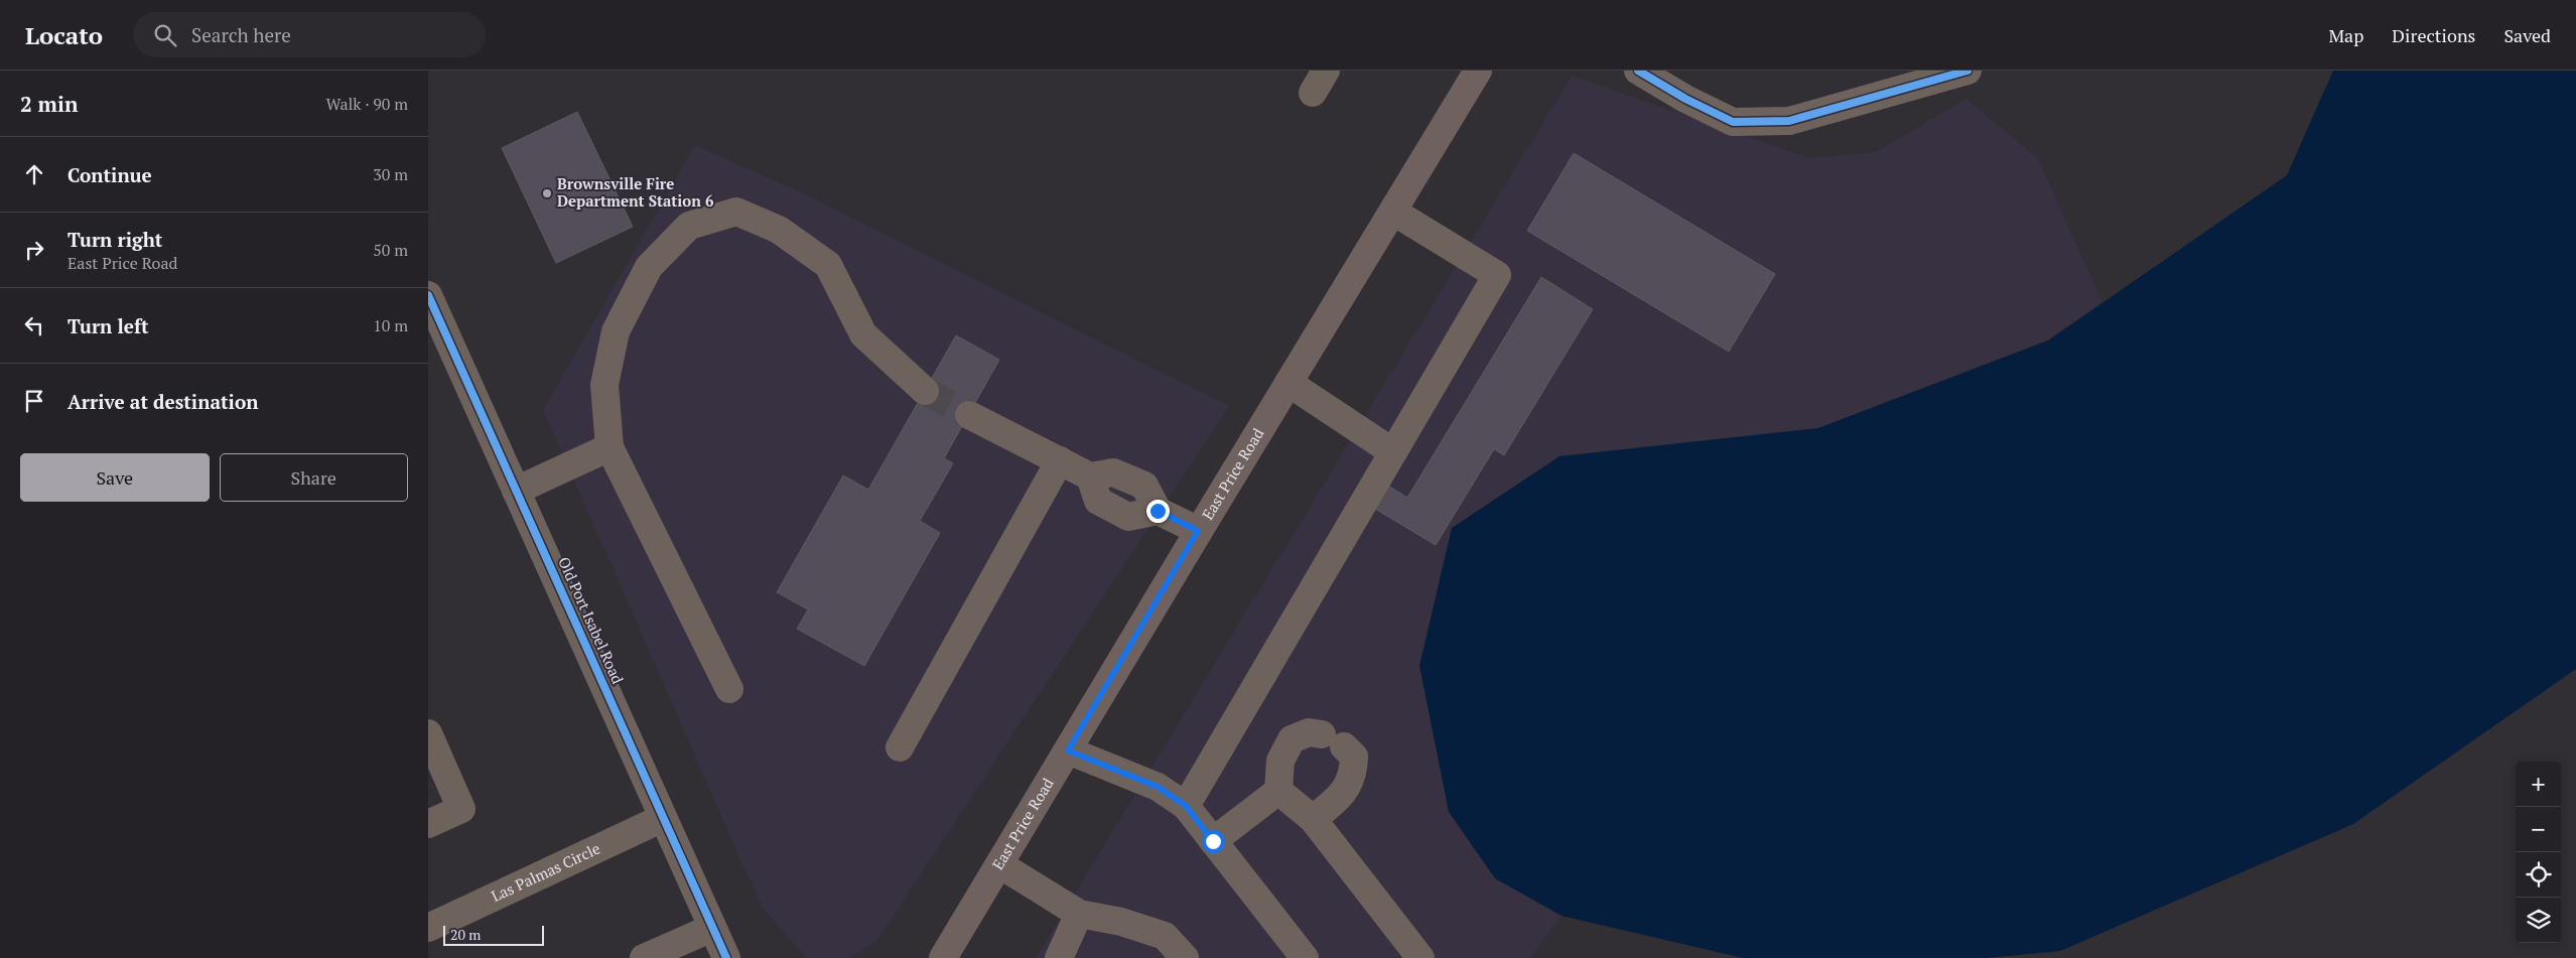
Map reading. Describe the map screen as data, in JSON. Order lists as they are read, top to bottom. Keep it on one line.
{"streets":{"main road":["East Price Road"],"street":["Old Port Isabel Road","Las Palmas Circle"]},"crossings":[["Old Port Isabel Road","Las Palmas Circle"]],"places":["Brownsville Fire Department Station 6"],"scale_bar":"20 m","page":{"header":"Locato","search":"Search here","nav":["Map","Directions","Saved"],"heading":["2 min","Walk · 90 m"],"list":[["Continue","30 m"],["Turn right","East Price Road","50 m"],["Turn left","10 m"],"Arrive at destination"],"buttons":["Save","Share"],"map_buttons":["+","−"],"scale":"20 m"}}
